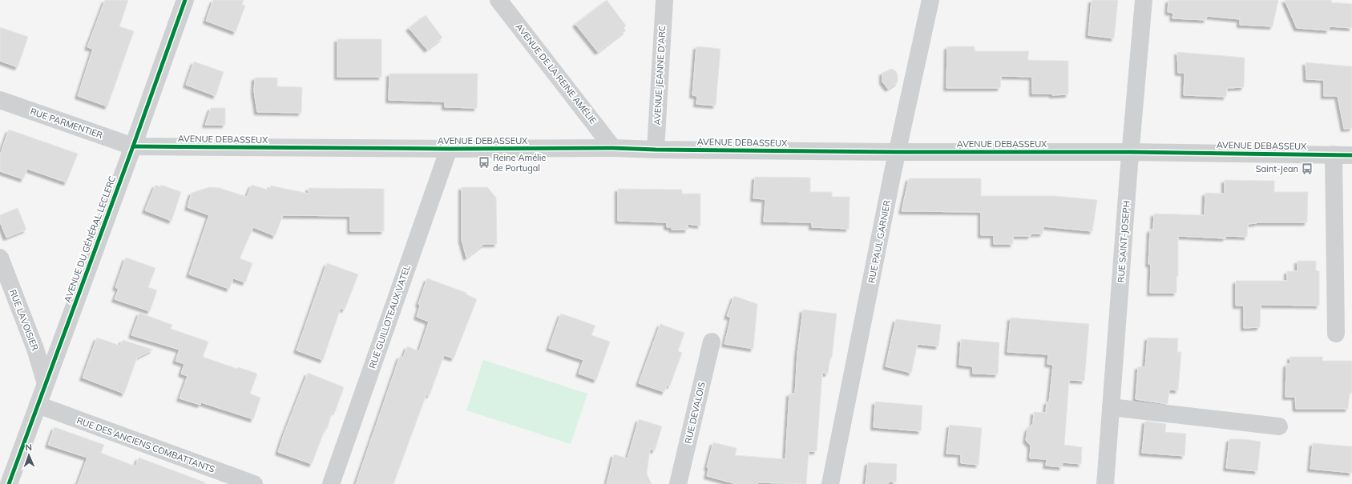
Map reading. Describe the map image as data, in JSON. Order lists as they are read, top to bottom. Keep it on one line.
{"streets":{"street":["AVENUE DE LA REINE AMÉLIE","AVENUE JEANNE D'ARC","RUE PARMENTIER","AVENUE DEBASSEUX","AVENUE DU GÉNÉRAL LECLERC","RUE PAUL GARNIER","RUE SAINT-JOSEPH","RUE GUILLOTEAUX VATEL","RUE LAVOISIER","RUE DEVALOIS","RUE DES ANCIENS COMBATTANTS"]},"crossings":[["AVENUE DE LA REINE AMÉLIE","AVENUE DEBASSEUX"],["AVENUE JEANNE D'ARC","AVENUE DEBASSEUX"],["RUE PARMENTIER","AVENUE DEBASSEUX"],["RUE PARMENTIER","AVENUE DU GÉNÉRAL LECLERC"],["AVENUE DEBASSEUX","AVENUE DU GÉNÉRAL LECLERC"],["AVENUE DEBASSEUX","RUE PAUL GARNIER"],["AVENUE DEBASSEUX","RUE SAINT-JOSEPH"],["AVENUE DEBASSEUX","RUE GUILLOTEAUX VATEL"],["AVENUE DU GÉNÉRAL LECLERC","RUE LAVOISIER"],["AVENUE DU GÉNÉRAL LECLERC","RUE DES ANCIENS COMBATTANTS"]],"places":{"bus stop":["Reine Amélie de Portugal","Saint-Jean"]},"north":"top"}
